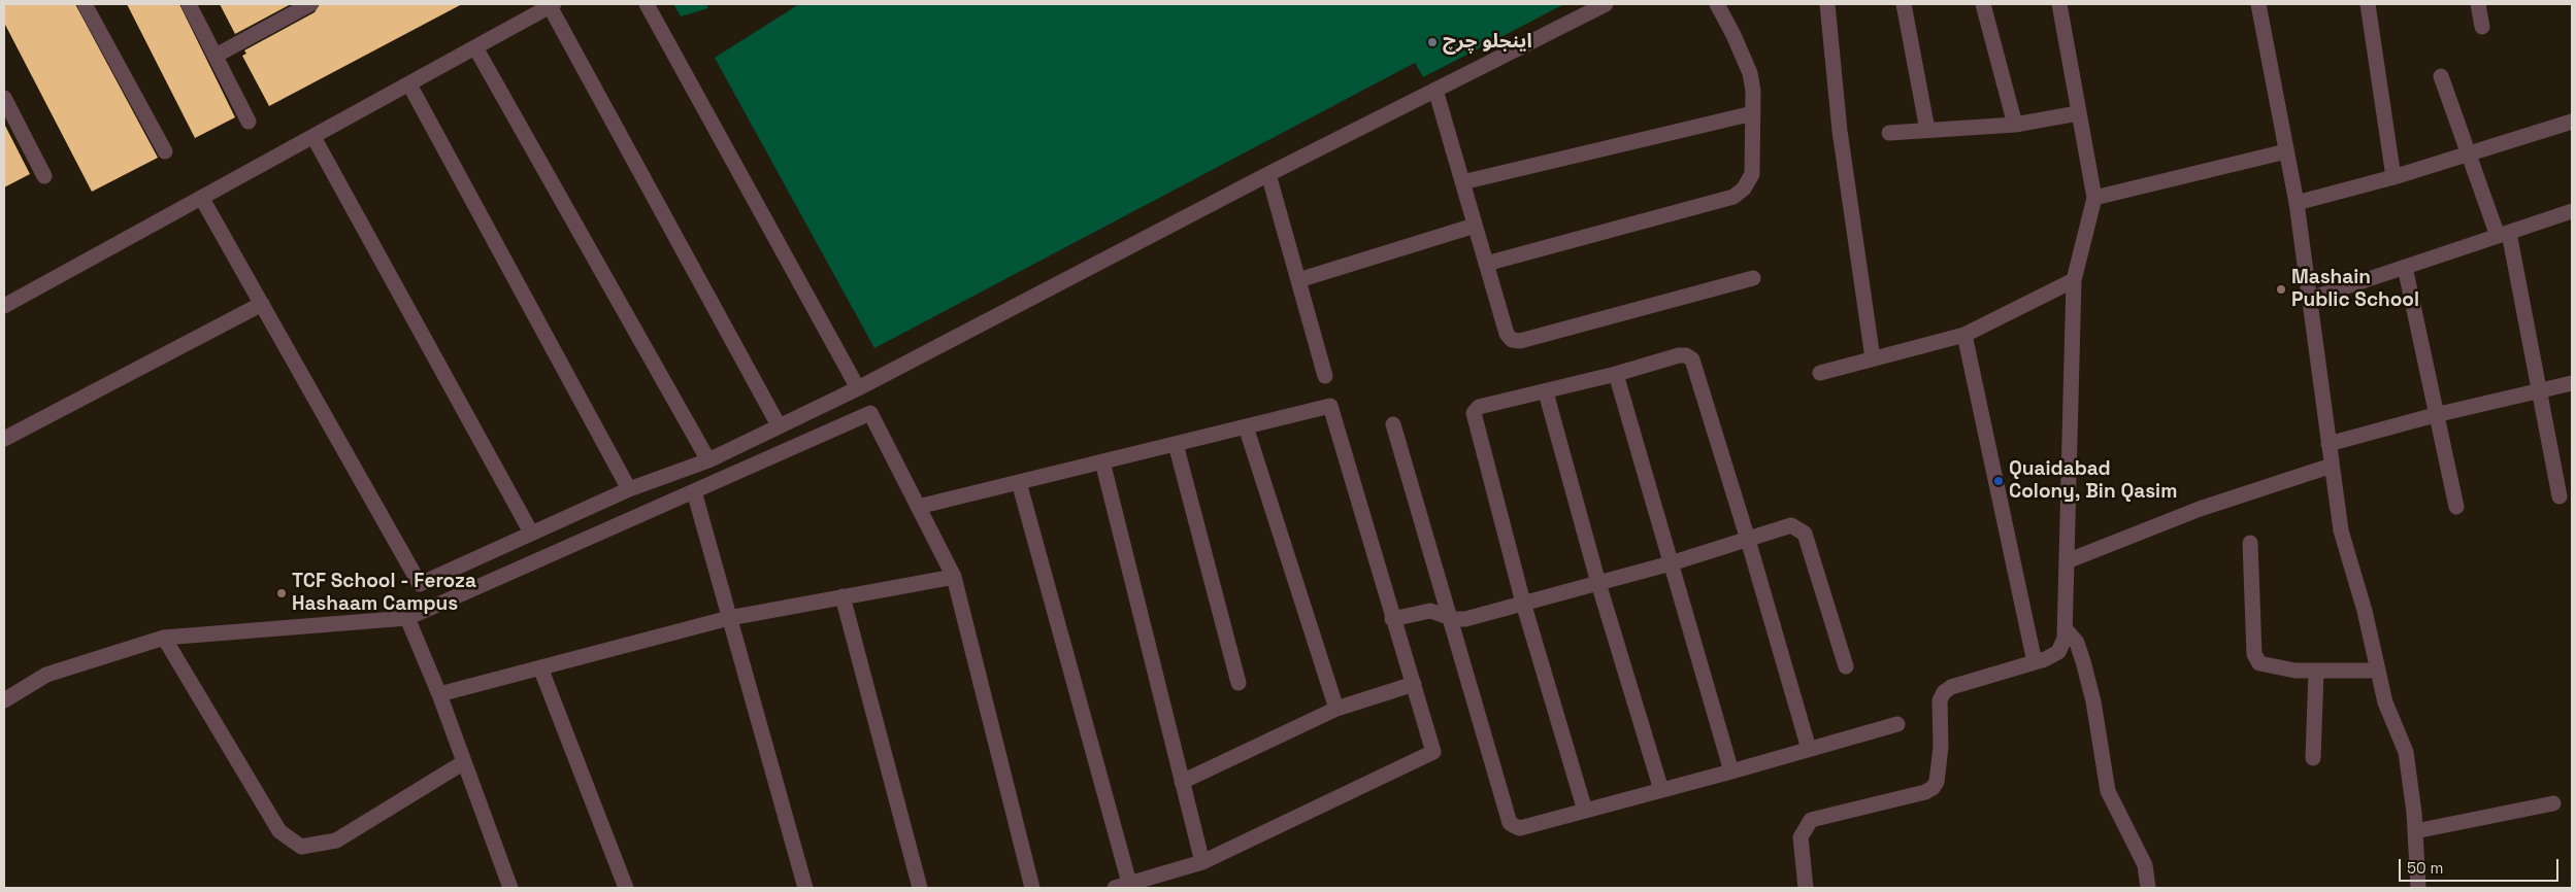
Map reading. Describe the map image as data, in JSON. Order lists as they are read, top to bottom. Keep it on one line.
{"places":["اینجلو چرچ","Mashain Public School","Quaidabad Colony, Bin Qasim","TCF School - Feroza Hashaam Campus"],"scale_bar":"50 m"}
